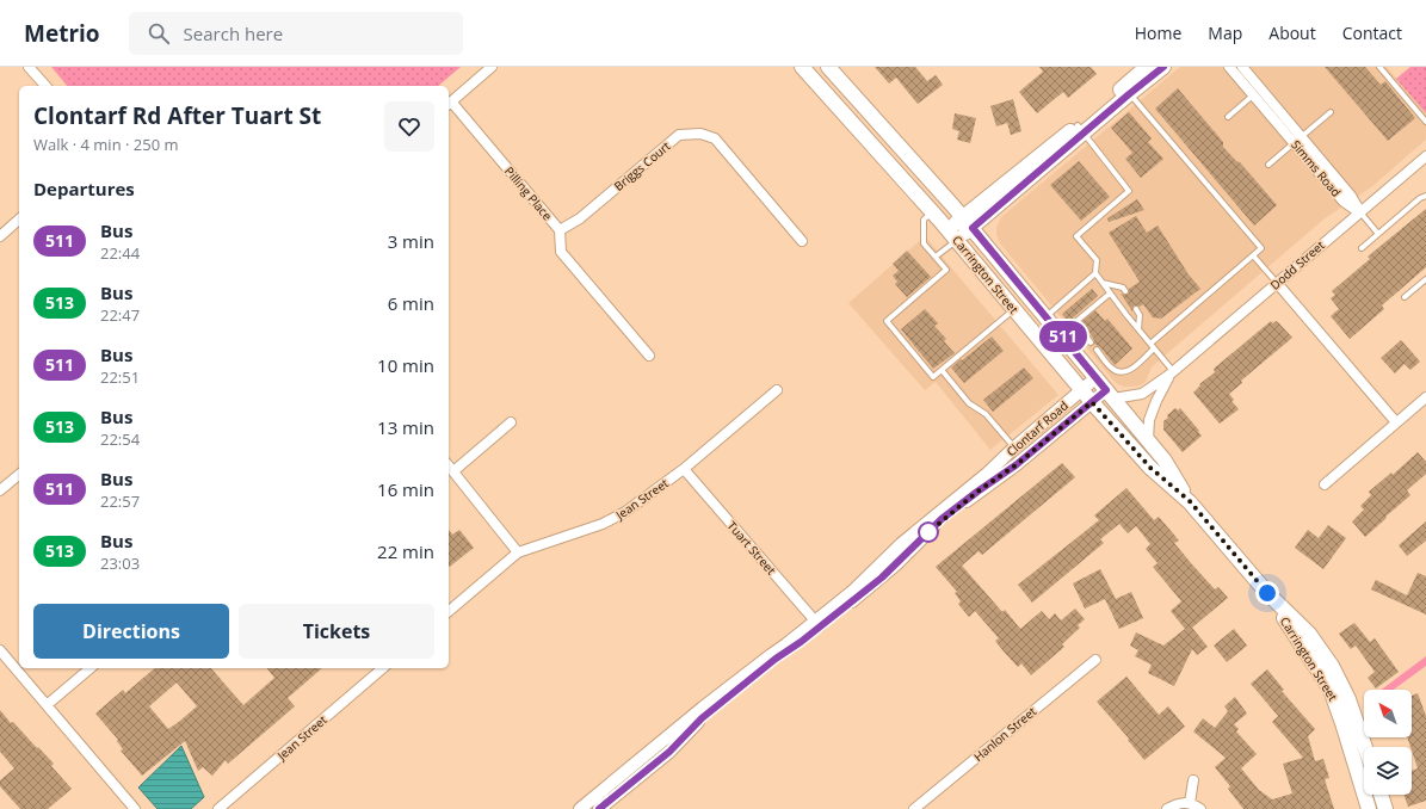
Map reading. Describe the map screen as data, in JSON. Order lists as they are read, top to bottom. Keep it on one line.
{"streets":{"main road":["Carrington Street"],"street":["Briggs Court","Simms Road","Pilling Place","Dodd Street","Clontarf Road","Jean Street","Tuart Street","Hanlon Street"]},"crossings":[["Briggs Court","Pilling Place"],["Simms Road","Dodd Street"],["Dodd Street","Carrington Street"],["Dodd Street","Clontarf Road"],["Carrington Street","Clontarf Road"],["Clontarf Road","Tuart Street"],["Jean Street","Tuart Street"]],"lines":["bus line 511"],"north":"top left","page":{"header":"Metrio","search":"Search here","nav":["Home","Map","About","Contact"],"on_map":"511","heading":[["Clontarf Rd After Tuart St","Walk · 4 min · 250 m"],"Departures"],"list":[{"mark":"511","name":"Bus","note":"22:44","value":"3 min"},{"mark":"513","name":"Bus","note":"22:47","value":"6 min"},{"mark":"511","name":"Bus","note":"22:51","value":"10 min"},{"mark":"513","name":"Bus","note":"22:54","value":"13 min"},{"mark":"511","name":"Bus","note":"22:57","value":"16 min"},{"mark":"513","name":"Bus","note":"23:03","value":"22 min"}],"buttons":["Directions","Tickets"]}}
